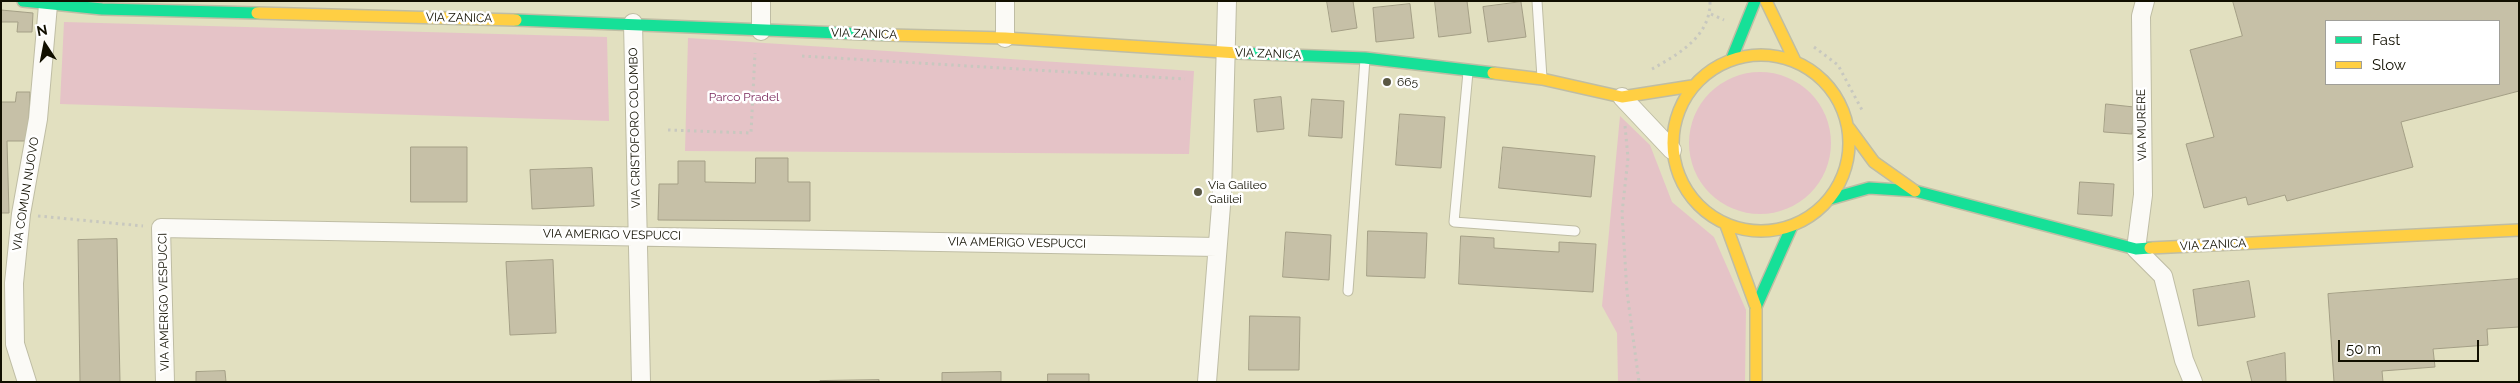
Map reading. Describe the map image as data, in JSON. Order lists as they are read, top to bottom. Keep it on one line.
{"streets":{"street":["VIA ZANICA","VIA MURERE","VIA CRISTOFORO COLOMBO","VIA COMUN NUOVO","VIA AMERIGO VESPUCCI"]},"crossings":[["VIA ZANICA","VIA MURERE"],["VIA ZANICA","VIA CRISTOFORO COLOMBO"],["VIA ZANICA","VIA COMUN NUOVO"],["VIA CRISTOFORO COLOMBO","VIA AMERIGO VESPUCCI"]],"parks":["Parco Pradel"],"places":["665","Via Galileo Galilei"],"legend":["Fast","Slow"],"scale_bar":"50 m","north":"top"}
